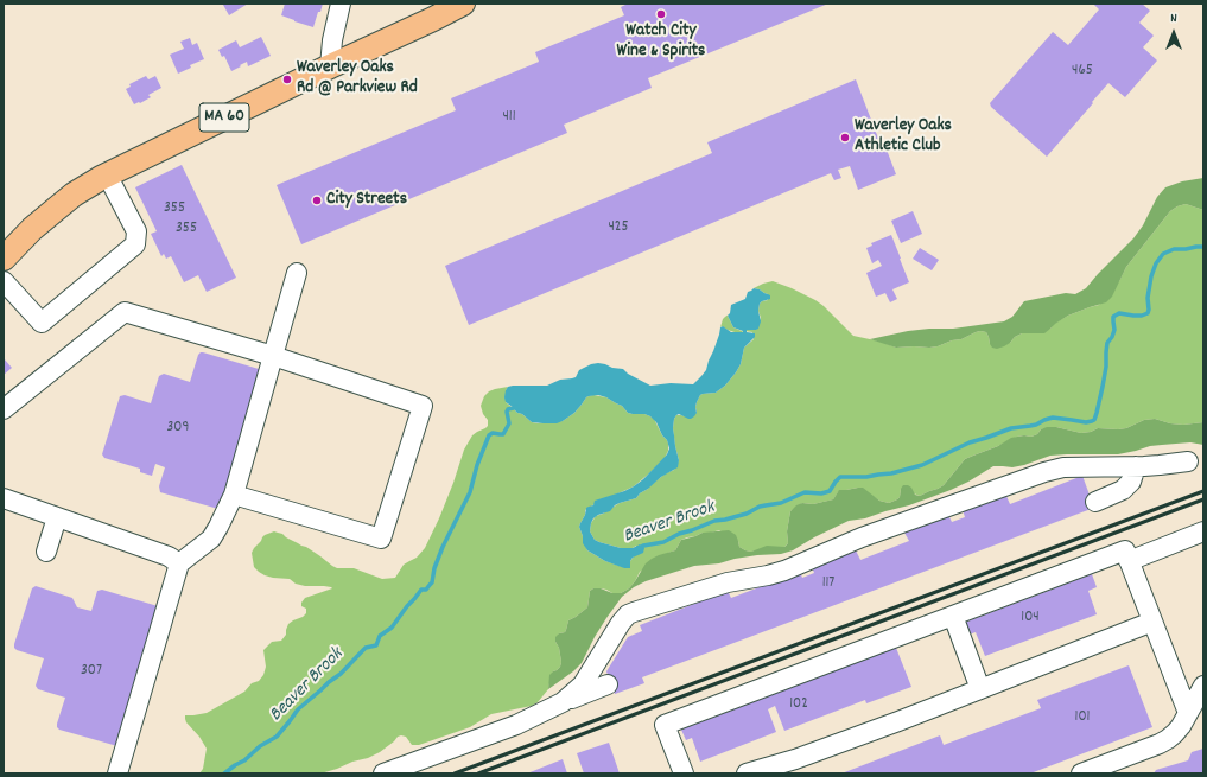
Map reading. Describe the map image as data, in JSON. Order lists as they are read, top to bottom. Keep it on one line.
{"streets":{"main road":["MA 60"]},"water":["Beaver Brook"],"places":["Watch City Wine & Spirits","Waverley Oaks Rd @ Parkview Rd","Waverley Oaks Athletic Club","City Streets"],"house_numbers":["465","411","355","425","355","309","117","104","307","102","101"],"north":"top"}
